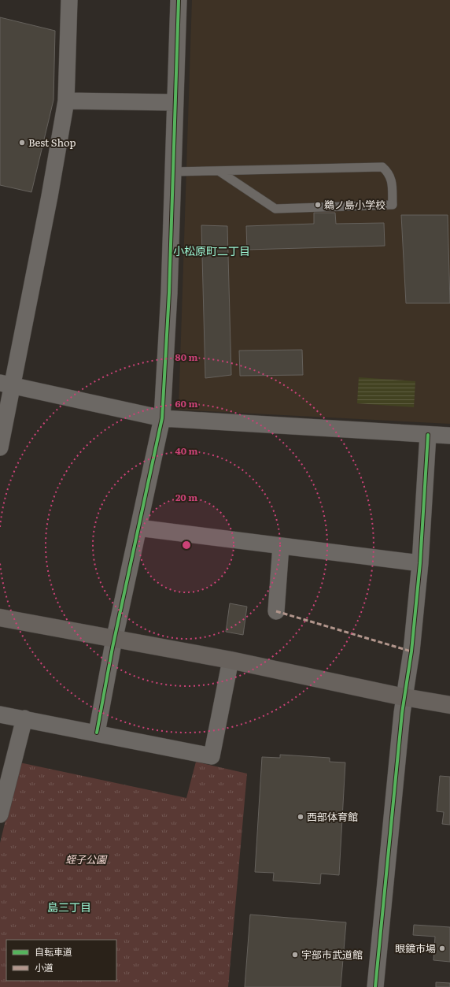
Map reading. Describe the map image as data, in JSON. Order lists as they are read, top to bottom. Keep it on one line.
{"districts":["小松原町二丁目","島三丁目"],"parks":["蛭子公園"],"places":["Best Shop","鵜ノ島小学校","西部体育館","眼鏡市場","宇部市武道館"],"legend":["自転車道","小道"],"rings":["80 m","60 m","40 m","20 m"]}
